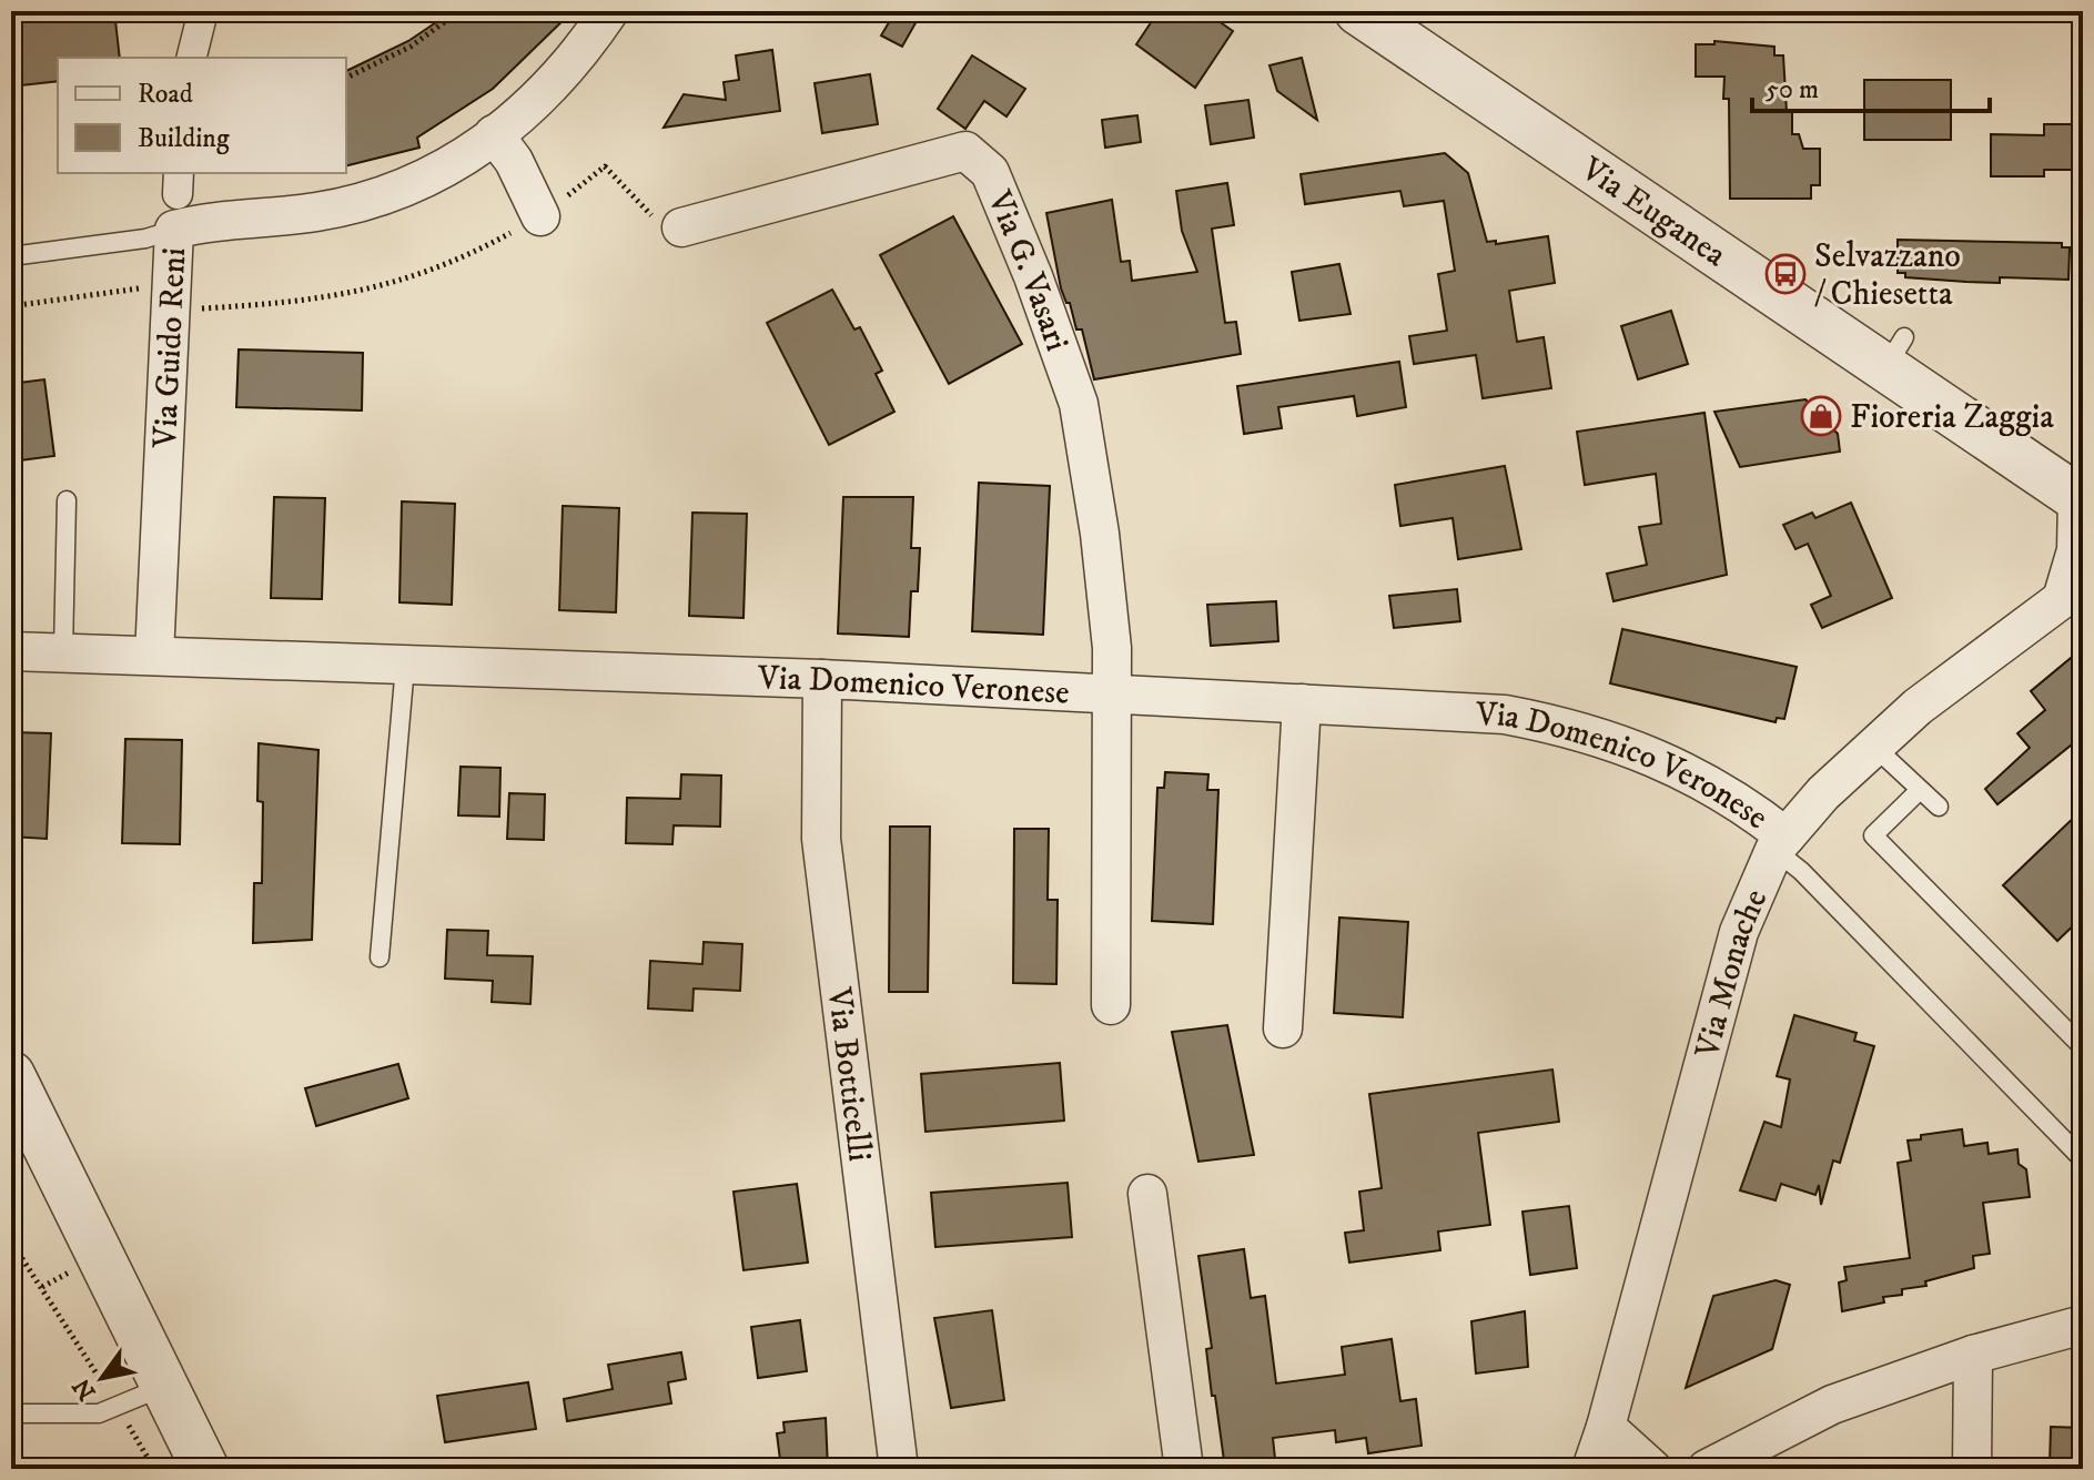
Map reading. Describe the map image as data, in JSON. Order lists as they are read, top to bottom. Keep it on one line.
{"streets":{"street":["Via Euganea","Via G. Vasari","Via Guido Reni","Via Domenico Veronese","Via Monache","Via Botticelli"]},"crossings":[["Via Euganea","Via Monache"],["Via G. Vasari","Via Domenico Veronese"],["Via Guido Reni","Via Domenico Veronese"],["Via Domenico Veronese","Via Monache"],["Via Domenico Veronese","Via Botticelli"]],"places":{"bus stop":["Selvazzano / Chiesetta"],"shop":["Fioreria Zaggia"]},"legend":["Road","Building"],"scale_bar":"50 m","north":"bottom left"}
